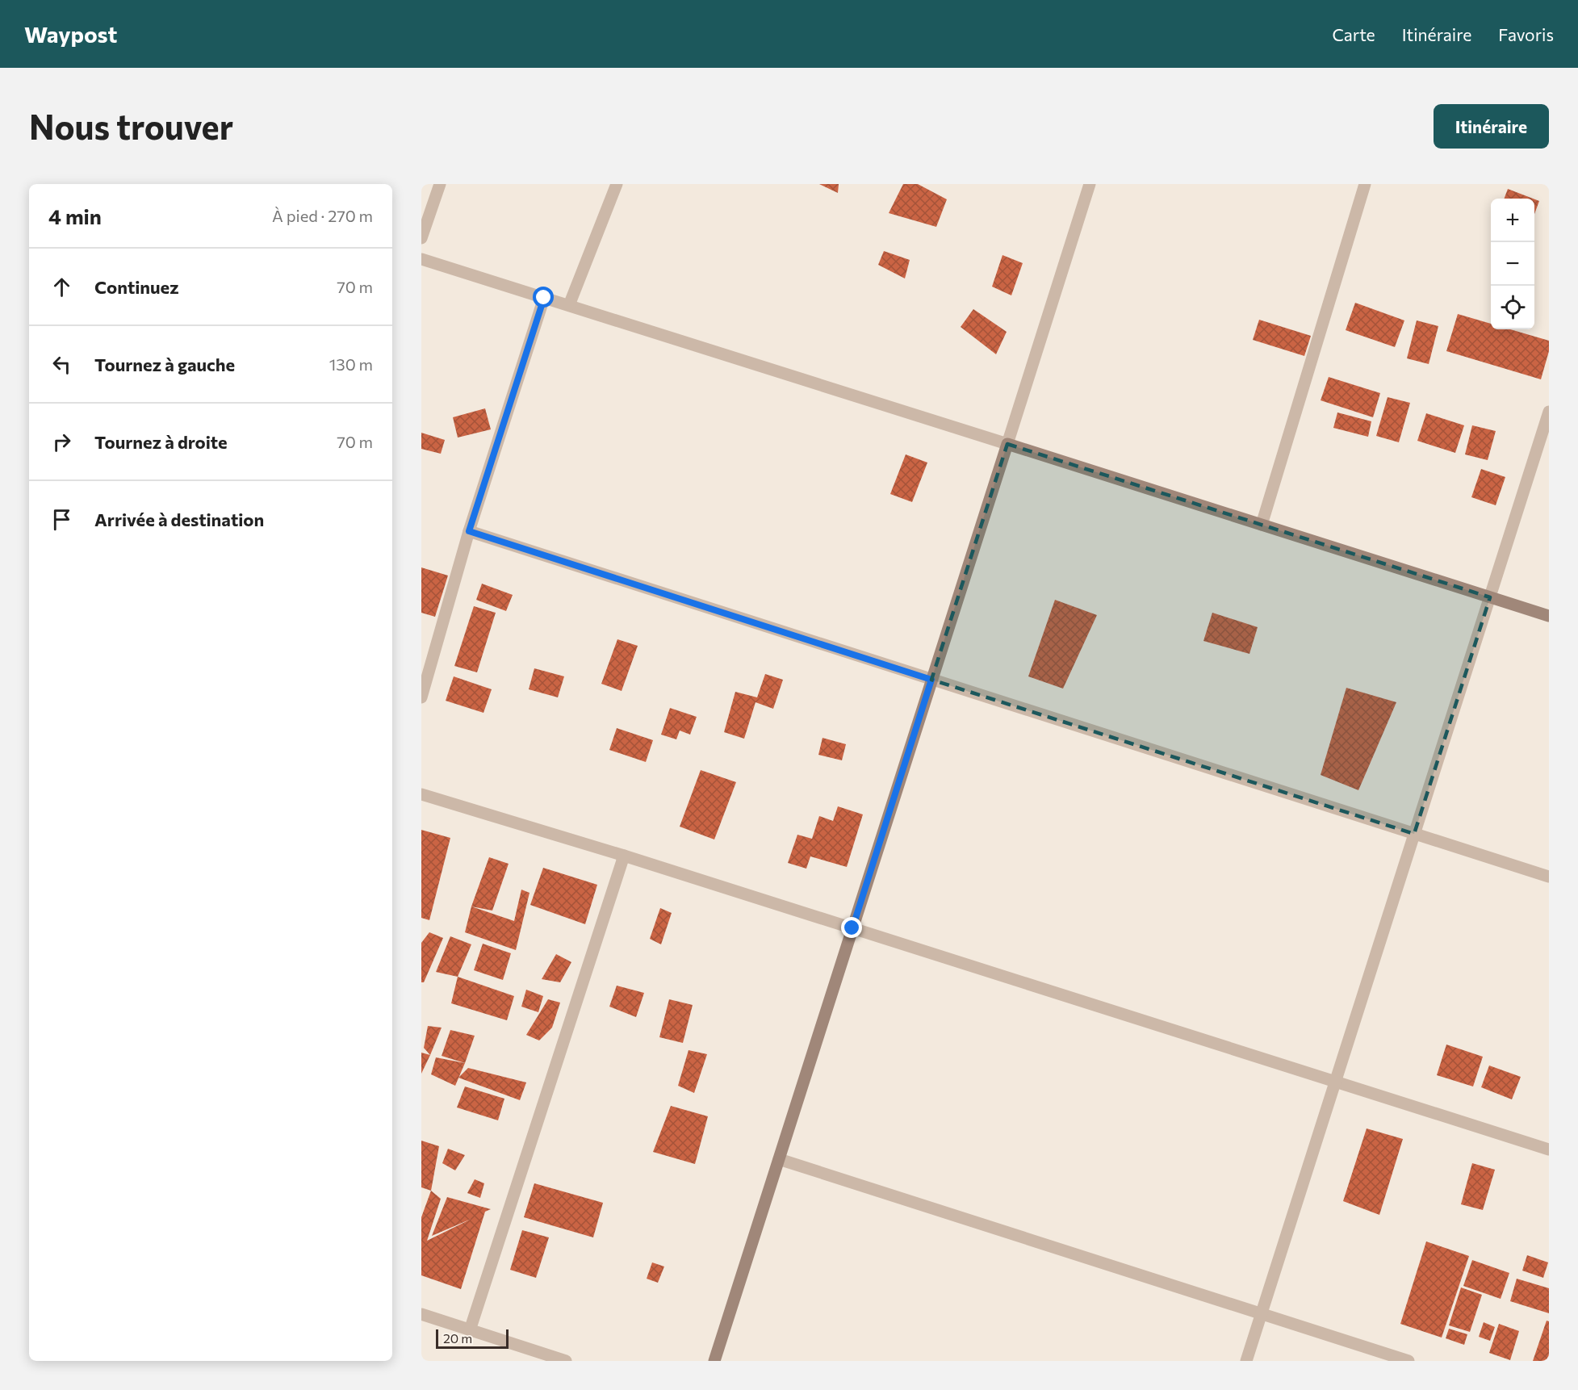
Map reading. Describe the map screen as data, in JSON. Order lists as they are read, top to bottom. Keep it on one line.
{"scale_bar":"20 m","page":{"header":"Waypost","nav":["Carte","Itinéraire","Favoris"],"buttons":"Itinéraire","title":"Nous trouver","heading":["4 min","À pied · 270 m"],"map_buttons":["+","−"],"list":[["Continuez","70 m"],["Tournez à gauche","130 m"],["Tournez à droite","70 m"],"Arrivée à destination"],"scale":"20 m"}}
